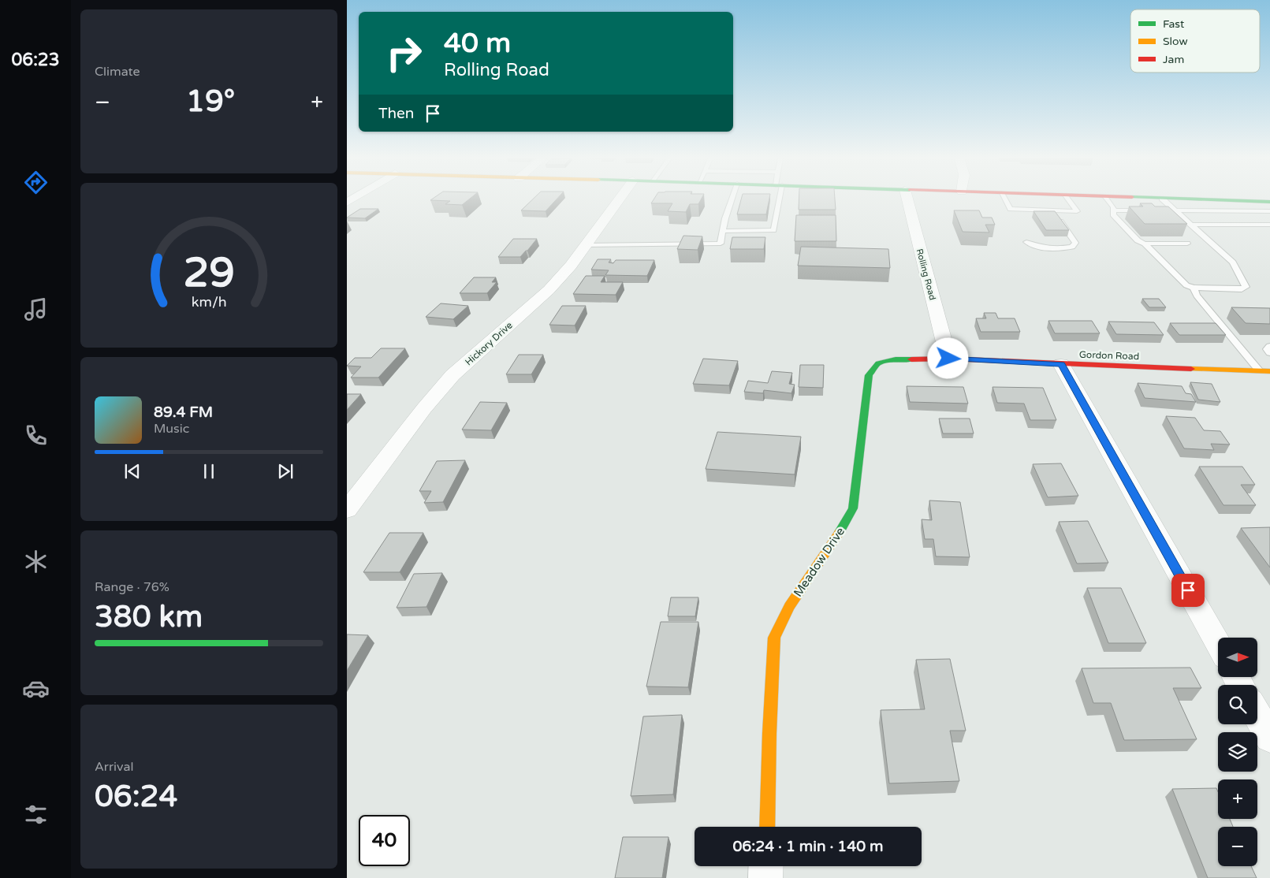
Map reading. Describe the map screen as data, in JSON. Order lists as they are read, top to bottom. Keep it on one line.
{"streets":{"main road":["Gordon Road","Meadow Drive"],"street":["Rolling Road","Hickory Drive"]},"crossings":[["Rolling Road","Gordon Road"],["Rolling Road","Meadow Drive"],["Gordon Road","Meadow Drive"]],"legend":["Fast","Slow","Jam"],"north":"right","page":{"tabs":"06:23","tile":["Climate",["Range · 76%","380 km"],["Arrival","06:24"]],"turn":["40 m","Rolling Road"],"heat":["−","19°","+"],"then":"Then","song":["89.4 FM","Music"],"map_buttons":["+","−"],"limit":"40","trip":"06:24 · 1 min · 140 m","gauge":["29","km/h"]}}
